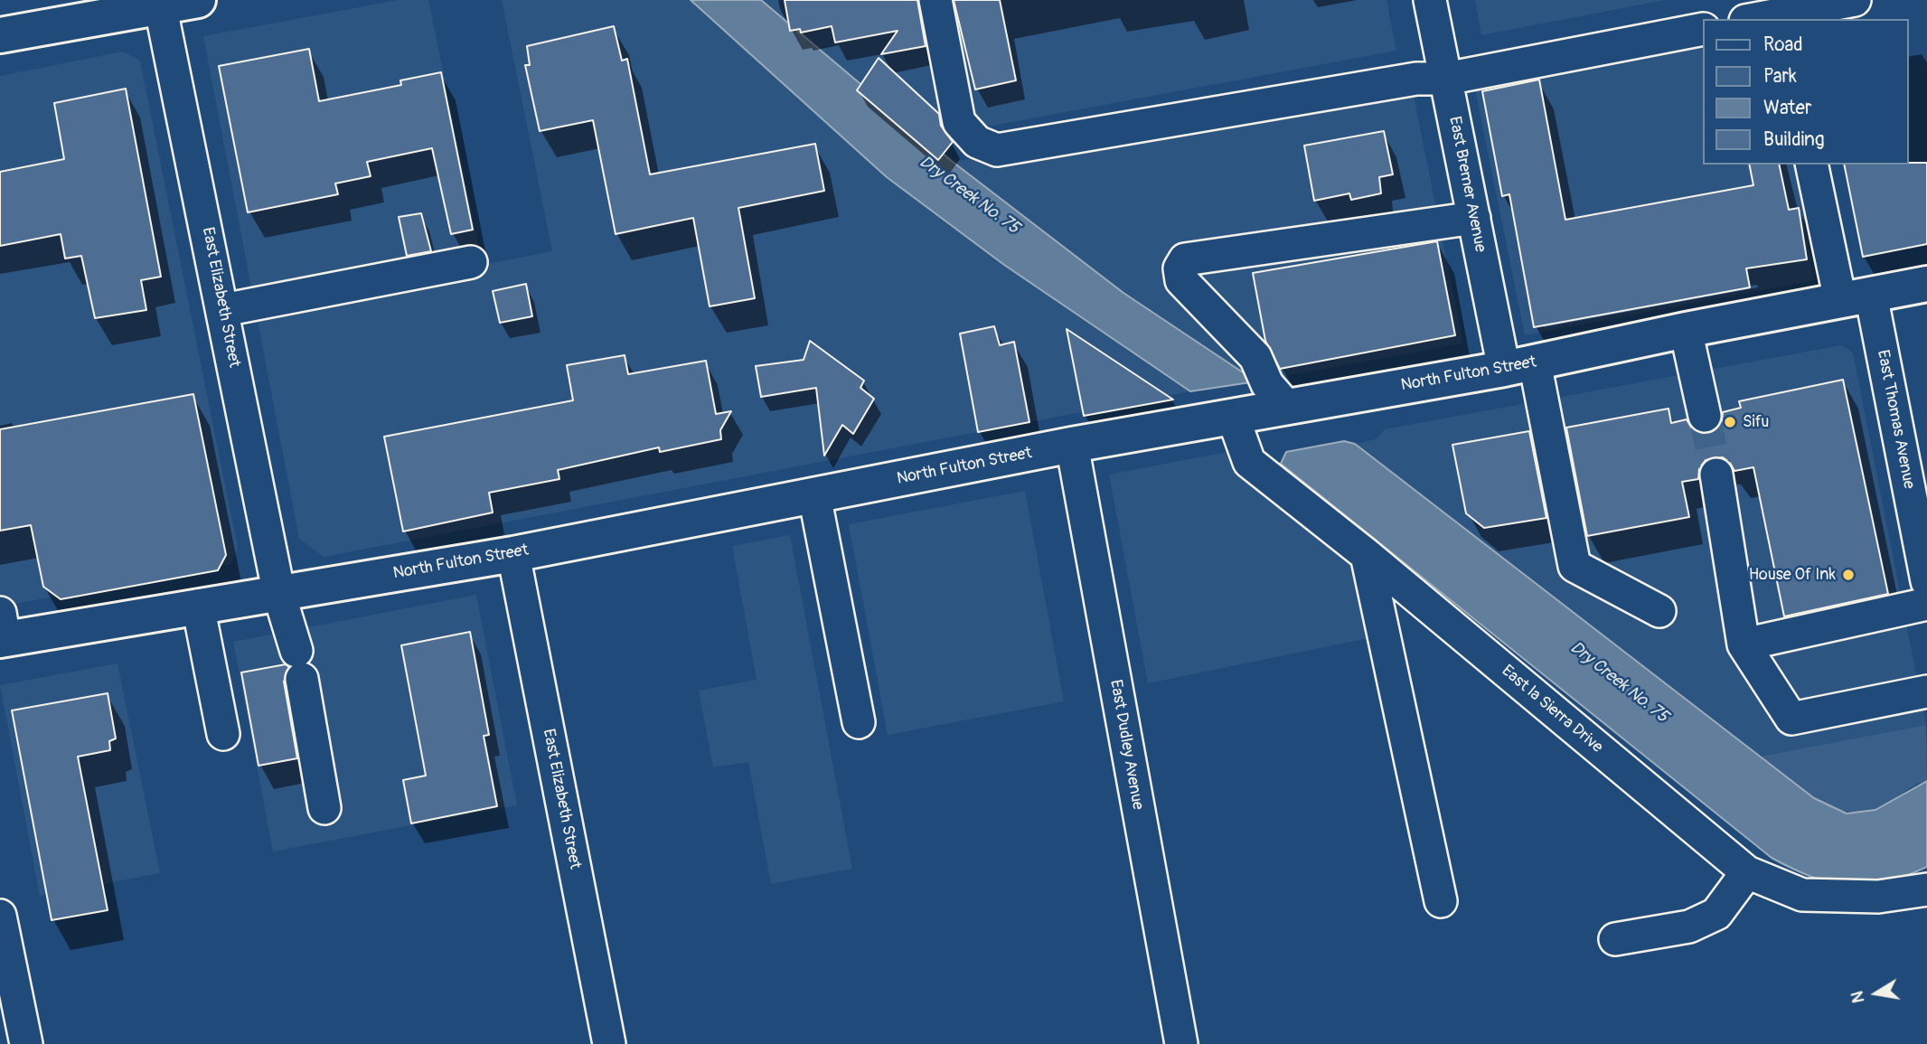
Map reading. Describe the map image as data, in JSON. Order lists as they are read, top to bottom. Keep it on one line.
{"streets":{"main road":["North Fulton Street"],"street":["East Bremer Avenue","East Elizabeth Street","East Thomas Avenue","East la Sierra Drive","East Dudley Avenue"]},"crossings":[["East Bremer Avenue","North Fulton Street"],["East Elizabeth Street","North Fulton Street"],["North Fulton Street","East Thomas Avenue"],["North Fulton Street","East la Sierra Drive"],["North Fulton Street","East Dudley Avenue"]],"water":["Dry Creek No. 75"],"places":["Sifu","House Of Ink"],"legend":["Road","Park","Water","Building"],"north":"left"}
